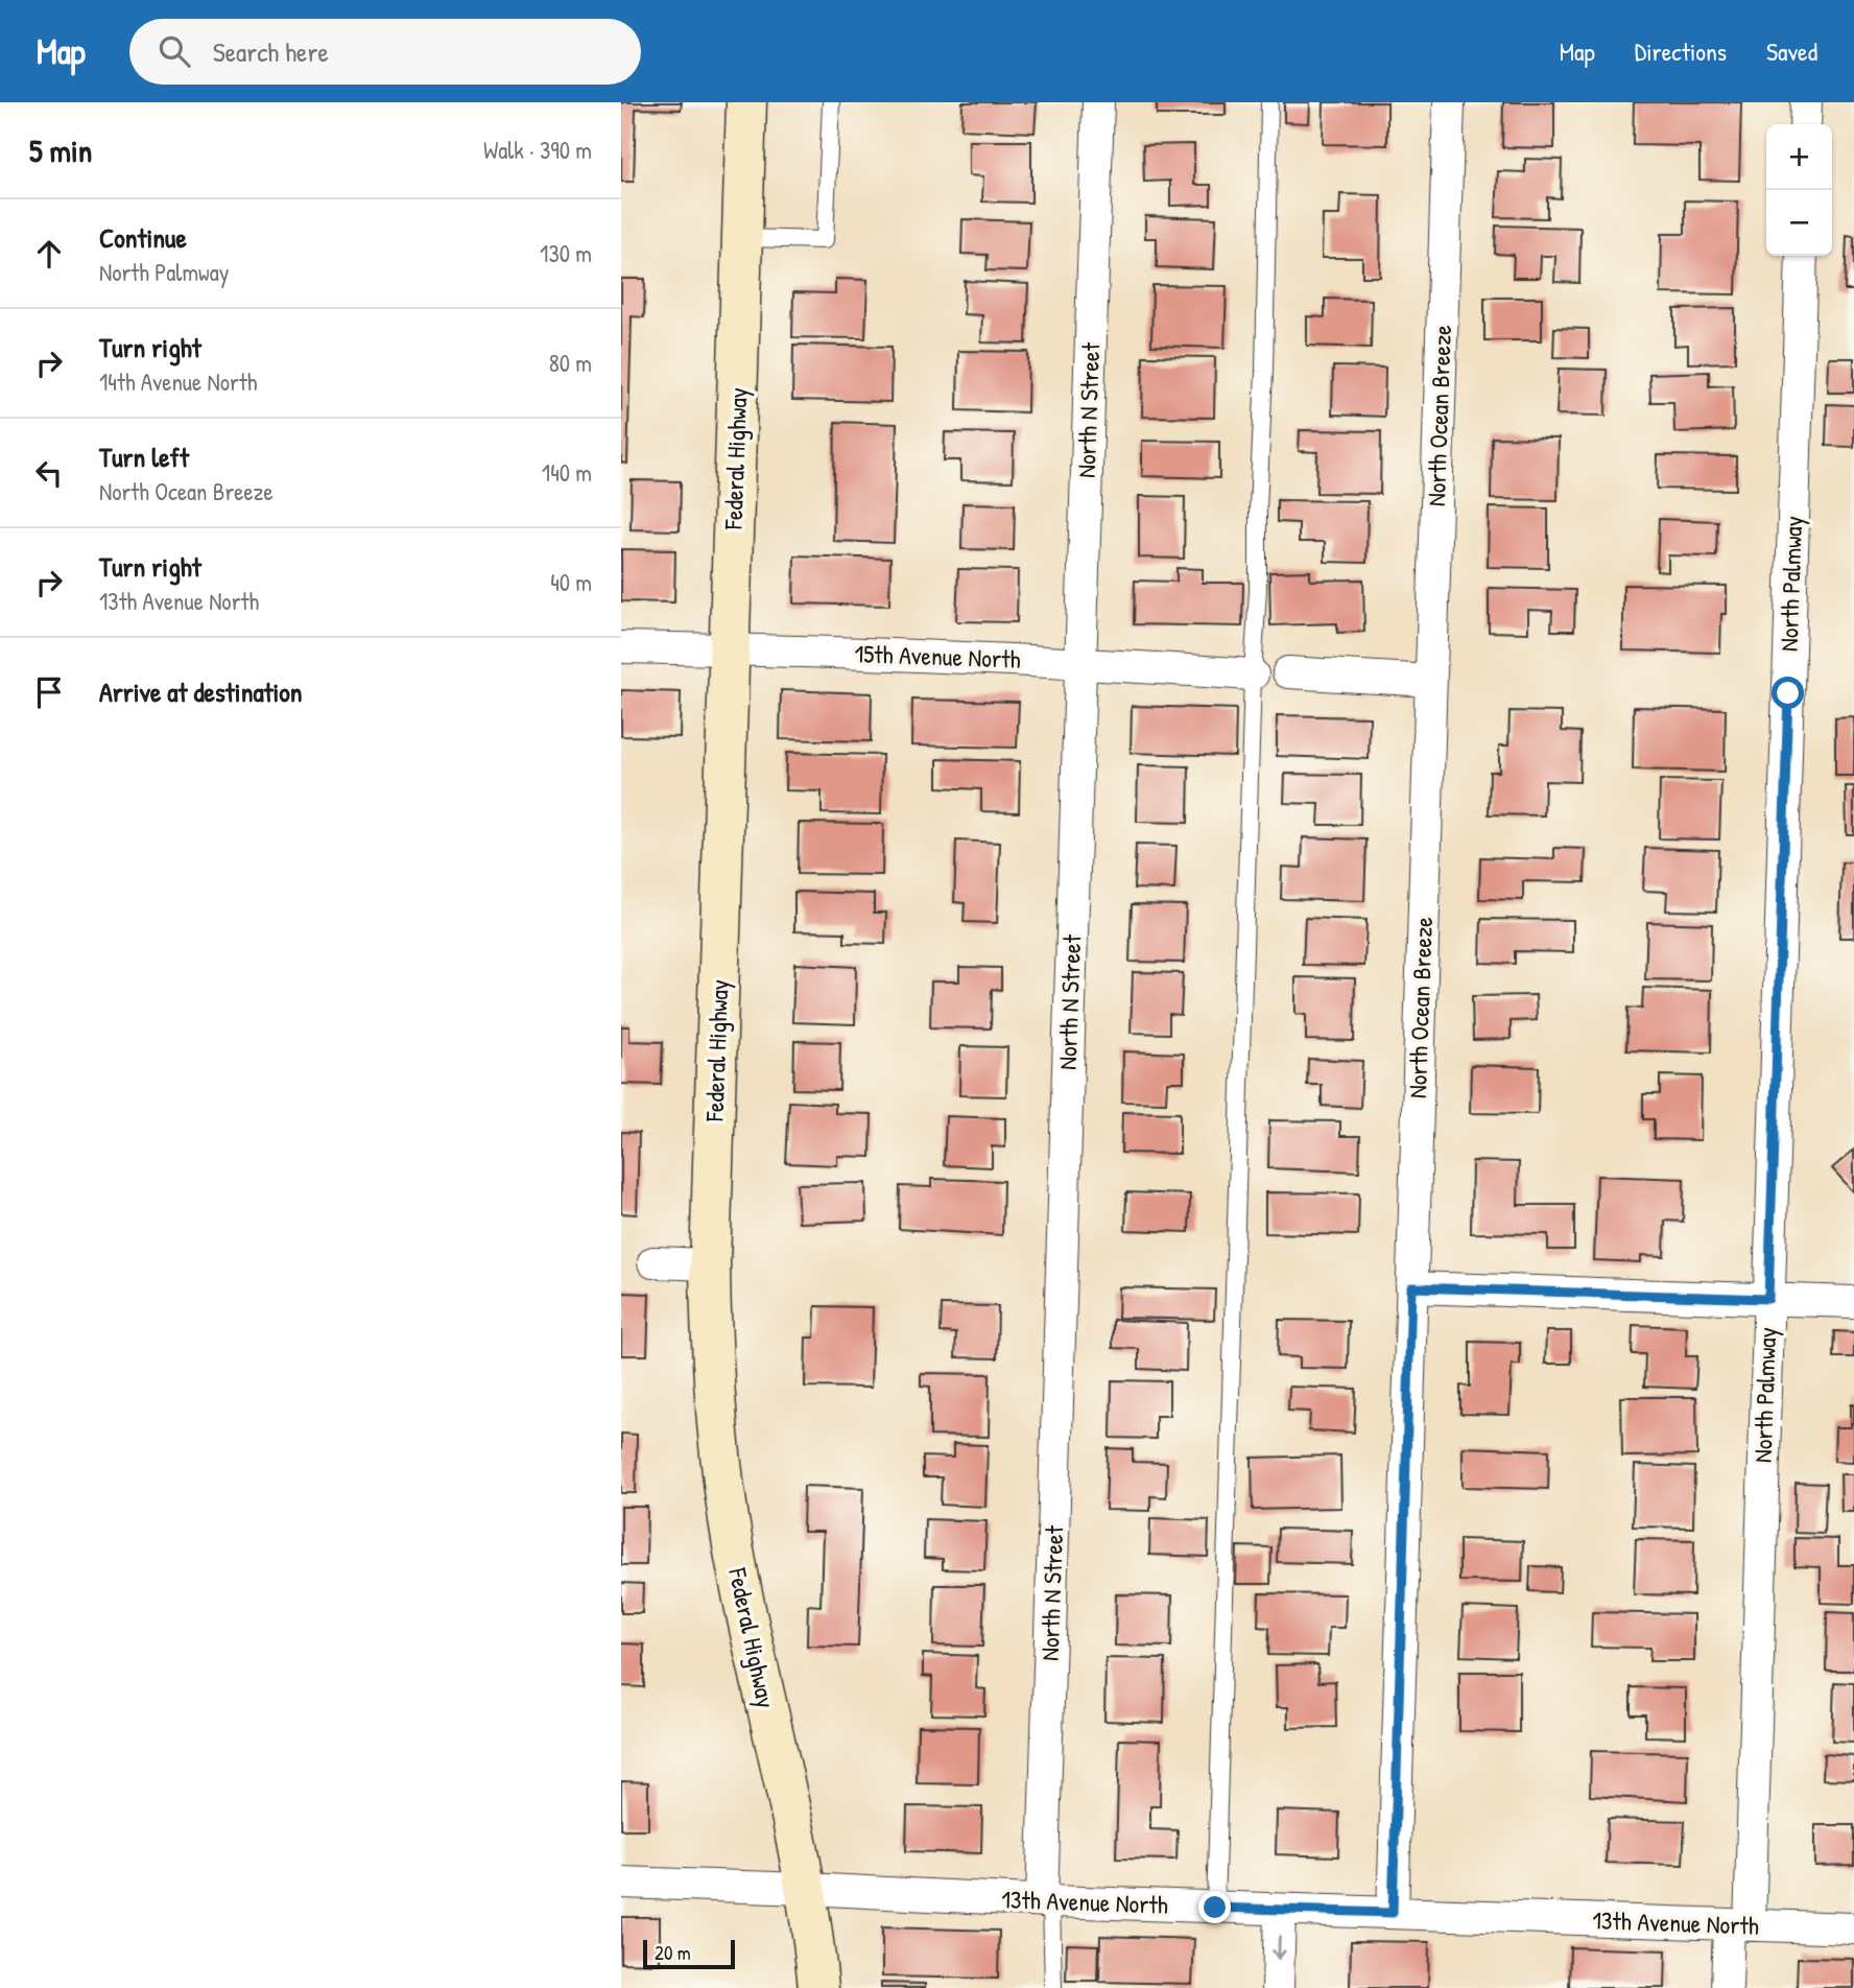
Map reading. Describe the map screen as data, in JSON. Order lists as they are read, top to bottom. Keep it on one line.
{"streets":{"main road":["Federal Highway"],"street":["North N Street","North Ocean Breeze","North Palmway","15th Avenue North","13th Avenue North"]},"crossings":[["North N Street","15th Avenue North"],["North N Street","13th Avenue North"],["North Ocean Breeze","13th Avenue North"],["Federal Highway","15th Avenue North"],["Federal Highway","13th Avenue North"],["North Palmway","13th Avenue North"]],"scale_bar":"20 m","page":{"header":"Map","search":"Search here","nav":["Map","Directions","Saved"],"heading":["5 min","Walk · 390 m"],"map_buttons":["+","−"],"list":[["Continue","North Palmway","130 m"],["Turn right","14th Avenue North","80 m"],["Turn left","North Ocean Breeze","140 m"],["Turn right","13th Avenue North","40 m"],"Arrive at destination"],"scale":"20 m"}}
